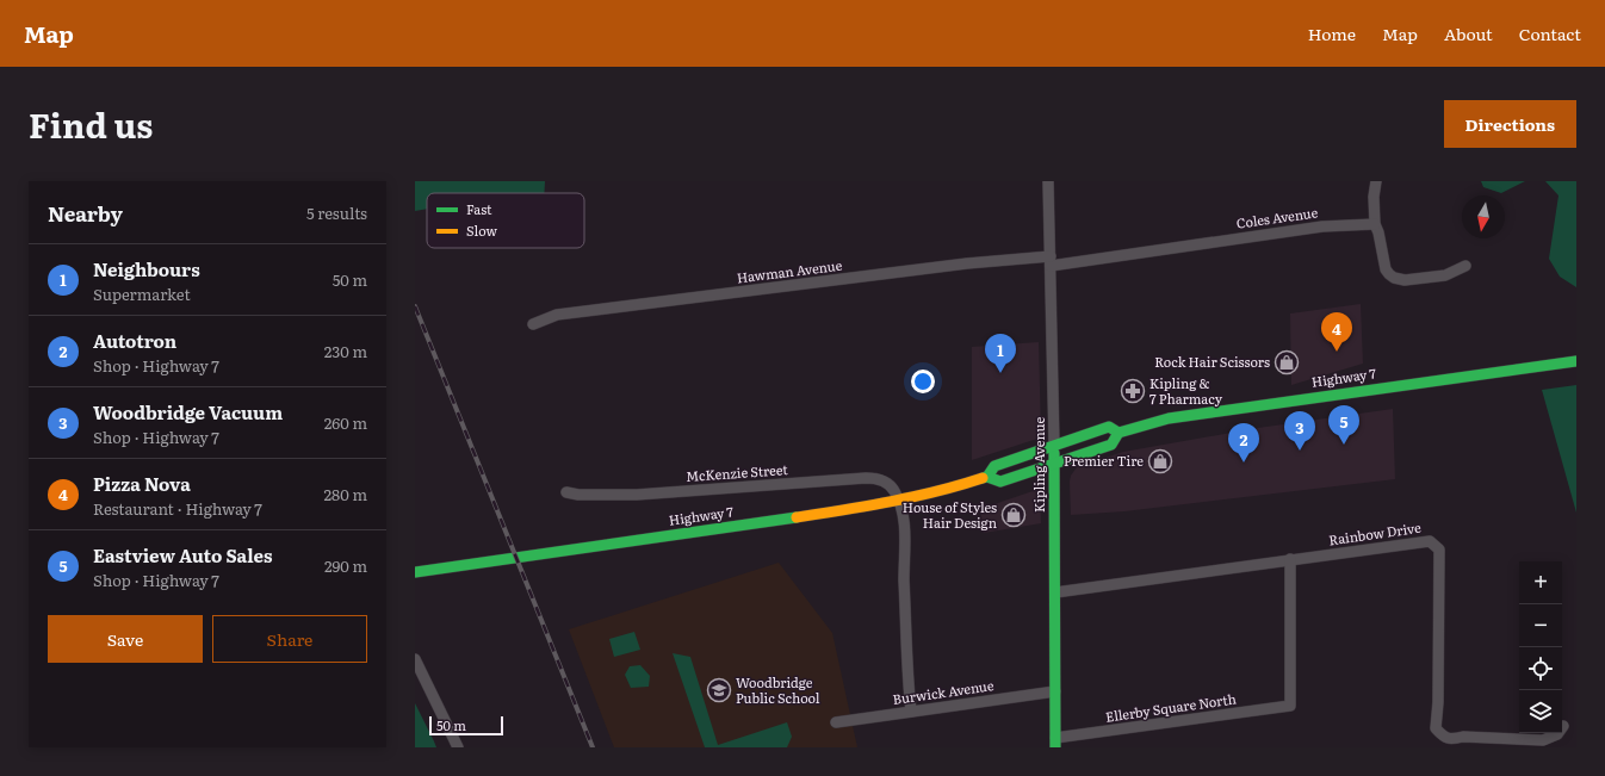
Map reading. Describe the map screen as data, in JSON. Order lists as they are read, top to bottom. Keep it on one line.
{"streets":{"main road":["Highway 7","Kipling Avenue"],"street":["Coles Avenue","Hawman Avenue","McKenzie Street","Rainbow Drive","Burwick Avenue","Ellerby Square North"]},"crossings":[["Coles Avenue","Hawman Avenue"],["Coles Avenue","Kipling Avenue"],["Hawman Avenue","Kipling Avenue"],["Highway 7","Kipling Avenue"],["Highway 7","McKenzie Street"],["Kipling Avenue","Rainbow Drive"],["Kipling Avenue","Burwick Avenue"],["Kipling Avenue","Ellerby Square North"],["Rainbow Drive","Ellerby Square North"]],"places":{"shop":["Rock Hair Scissors","Premier Tire","House of Styles Hair Design"],"pharmacy":["Kipling & 7 Pharmacy"],"school or university":["Woodbridge Public School"]},"legend":["Fast","Slow"],"scale_bar":"50 m","north":"bottom","page":{"header":"Map","nav":["Home","Map","About","Contact"],"title":"Find us","buttons":["Directions",["Save","Share"]],"heading":["Nearby","5 results"],"list":[{"mark":"1","name":"Neighbours","note":"Supermarket","value":"50 m"},{"mark":"2","name":"Autotron","note":"Shop · Highway 7","value":"230 m"},{"mark":"3","name":"Woodbridge Vacuum","note":"Shop · Highway 7","value":"260 m"},{"mark":"4","name":"Pizza Nova","note":"Restaurant · Highway 7","value":"280 m"},{"mark":"5","name":"Eastview Auto Sales","note":"Shop · Highway 7","value":"290 m"}],"pins":["4","1","5","3","2"],"map_buttons":["+","−"],"scale":"50 m"}}
